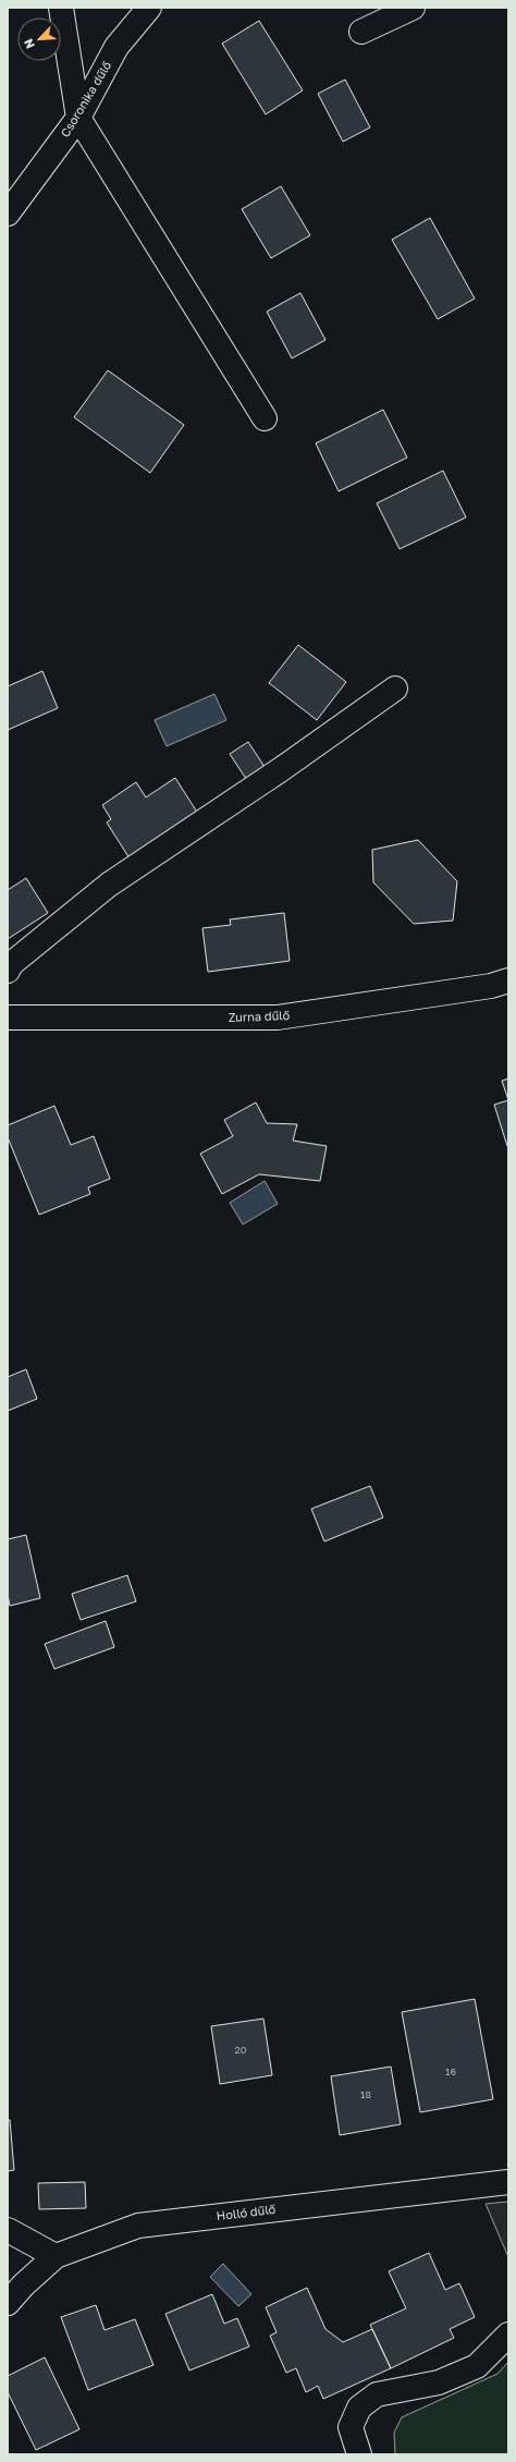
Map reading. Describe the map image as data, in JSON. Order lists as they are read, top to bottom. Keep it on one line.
{"streets":{"street":["Csoronika dűlő","Zurna dűlő","Holló dűlő"]},"house_numbers":["20","16","18"],"north":"bottom left"}
